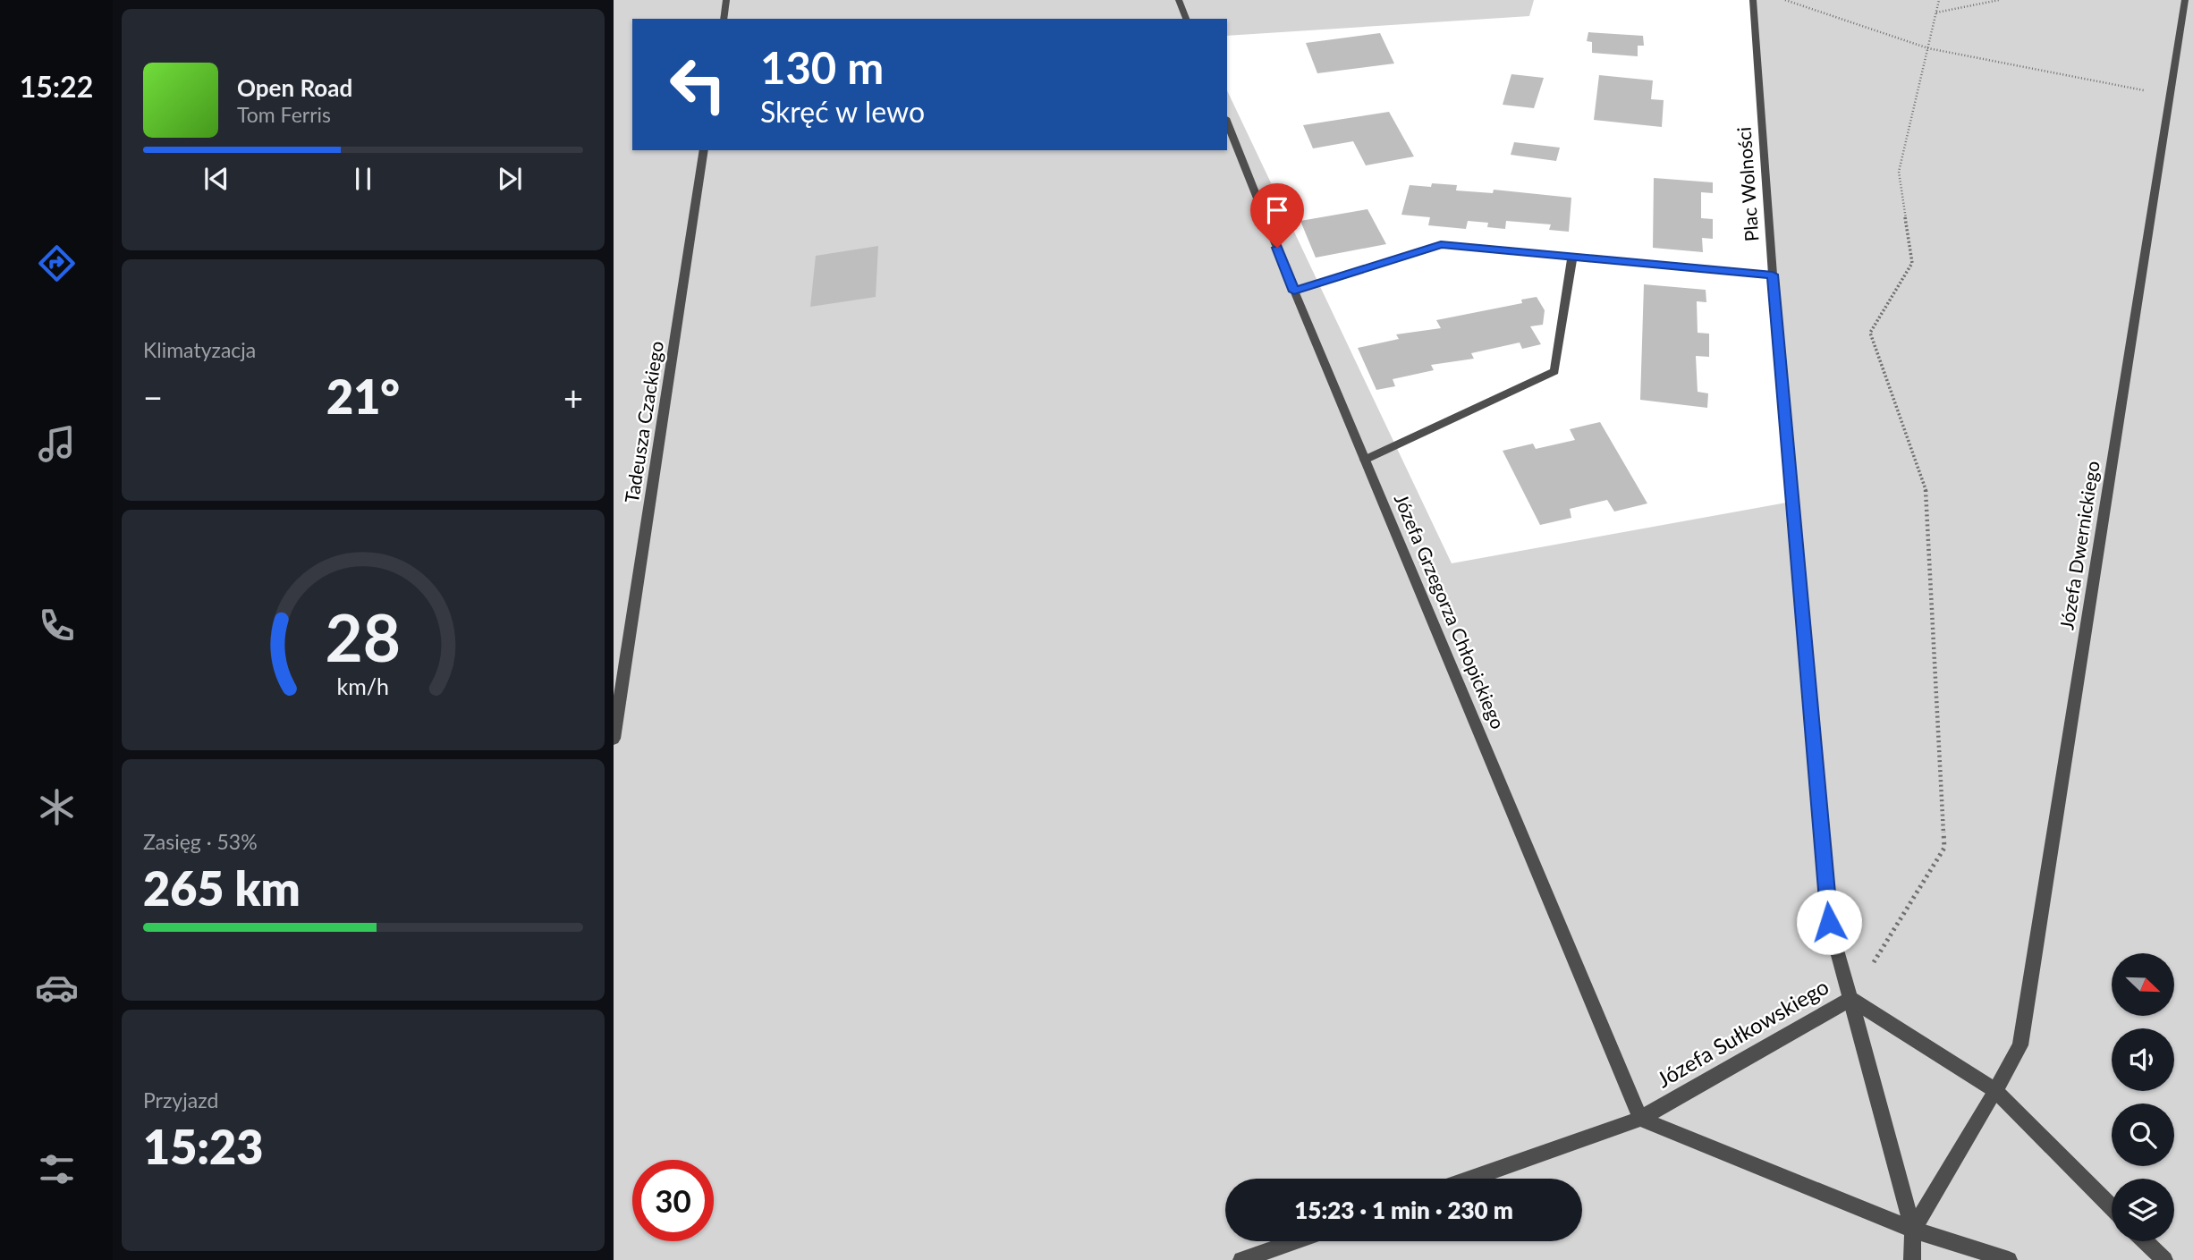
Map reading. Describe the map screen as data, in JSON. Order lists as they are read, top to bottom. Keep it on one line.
{"streets":{"street":["Plac Wolności","Tadeusza Czackiego","Józefa Dwernickiego","Józefa Grzegorza Chłopickiego","Józefa Sułkowskiego"]},"crossings":[["Plac Wolności","Józefa Dwernickiego"],["Plac Wolności","Józefa Sułkowskiego"],["Józefa Dwernickiego","Józefa Sułkowskiego"],["Józefa Grzegorza Chłopickiego","Józefa Sułkowskiego"]],"north":"bottom right","page":{"tabs":"15:22","turn":["130 m","Skręć w lewo"],"song":["Open Road","Tom Ferris"],"tile":["Klimatyzacja",["Zasięg · 53%","265 km"],["Przyjazd","15:23"]],"heat":["−","21°","+"],"limit":"30","trip":"15:23 · 1 min · 230 m","gauge":["28","km/h"]}}
